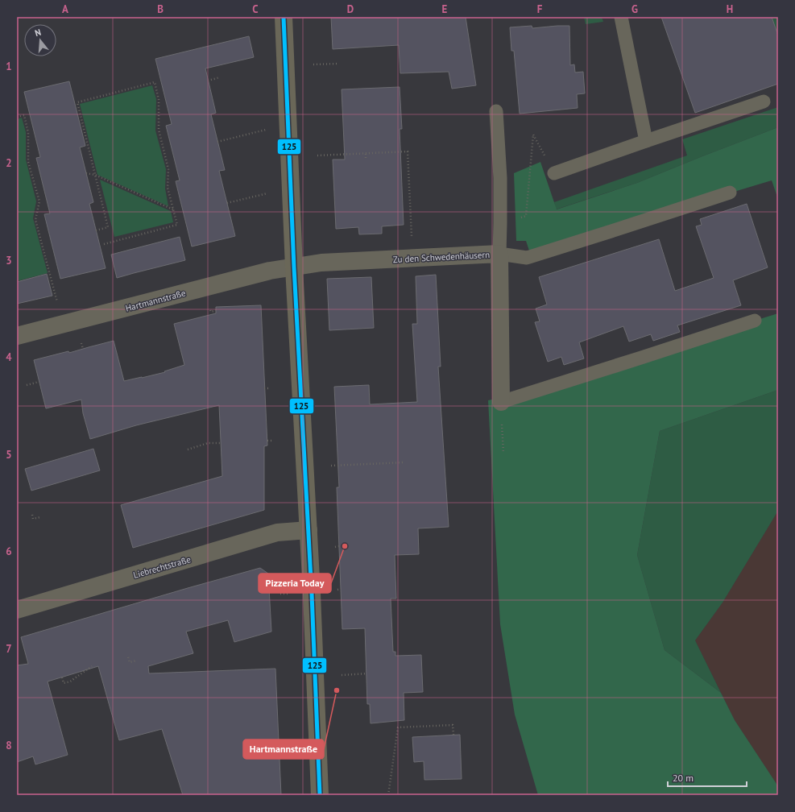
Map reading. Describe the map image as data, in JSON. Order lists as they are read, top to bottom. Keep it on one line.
{"streets":{"street":["Zu den Schwedenhäusern","Hartmannstraße","Liebrechtstraße"]},"crossings":[["Zu den Schwedenhäusern","Hartmannstraße"]],"places":["Pizzeria Today","Hartmannstraße"],"lines":["transit line 125"],"scale_bar":"20 m","north":"top","grid":{"columns":["A","B","C","D","E","F","G","H"],"rows":["1","2","3","4","5","6","7","8"]}}
